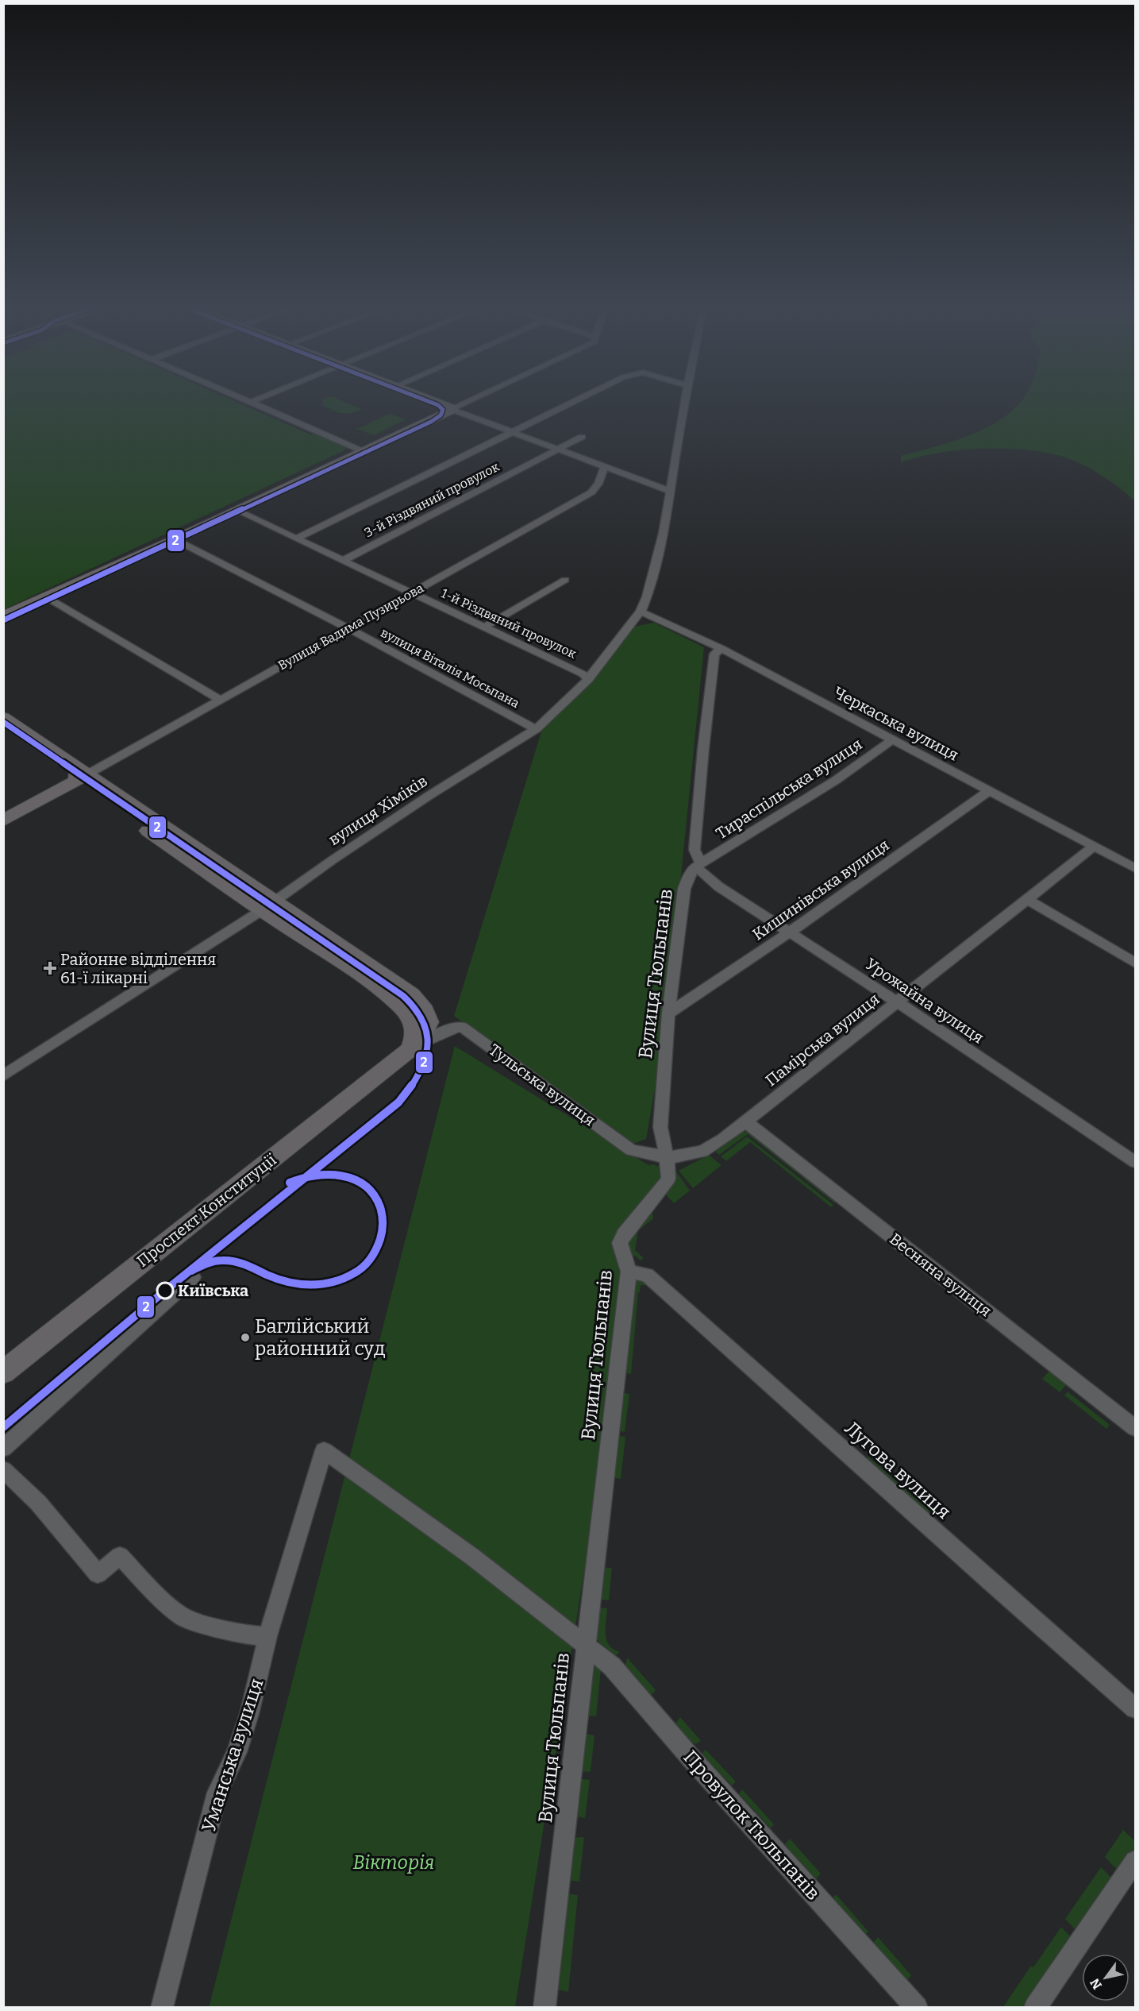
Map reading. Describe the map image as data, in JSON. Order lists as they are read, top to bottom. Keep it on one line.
{"streets":{"street":["3-й Різдвяний провулок","1-й Різдвяний провулок","Вулиця Вадима Пузирьова","вулиця Віталія Мосьпана","Черкаська вулиця","Тираспільська вулиця","вулиця Хіміків","Кишинівська вулиця","Вулиця Тюльпанів","Урожайна вулиця","Памірська вулиця","Тульська вулиця","Проспект Конституції","Весняна вулиця","Лугова вулиця","Уманська вулиця","Провулок Тюльпанів"]},"crossings":[["3-й Різдвяний провулок","1-й Різдвяний провулок"],["1-й Різдвяний провулок","Вулиця Вадима Пузирьова"],["1-й Різдвяний провулок","вулиця Хіміків"],["Вулиця Вадима Пузирьова","вулиця Віталія Мосьпана"],["вулиця Віталія Мосьпана","вулиця Хіміків"],["Черкаська вулиця","Тираспільська вулиця"],["Черкаська вулиця","вулиця Хіміків"],["Черкаська вулиця","Кишинівська вулиця"],["Черкаська вулиця","Памірська вулиця"],["Тираспільська вулиця","Вулиця Тюльпанів"],["Тираспільська вулиця","Урожайна вулиця"],["Кишинівська вулиця","Вулиця Тюльпанів"],["Кишинівська вулиця","Урожайна вулиця"],["Вулиця Тюльпанів","Урожайна вулиця"],["Вулиця Тюльпанів","Памірська вулиця"],["Вулиця Тюльпанів","Тульська вулиця"],["Вулиця Тюльпанів","Лугова вулиця"],["Вулиця Тюльпанів","Провулок Тюльпанів"],["Урожайна вулиця","Памірська вулиця"],["Памірська вулиця","Тульська вулиця"],["Памірська вулиця","Весняна вулиця"],["Тульська вулиця","Проспект Конституції"],["Уманська вулиця","Провулок Тюльпанів"]],"parks":["Вікторія"],"places":{"health":["Районне відділення 61-ї лікарні"],"other":["Київська","Баглійський районний суд"]},"lines":["transit line 2"],"north":"bottom left"}
